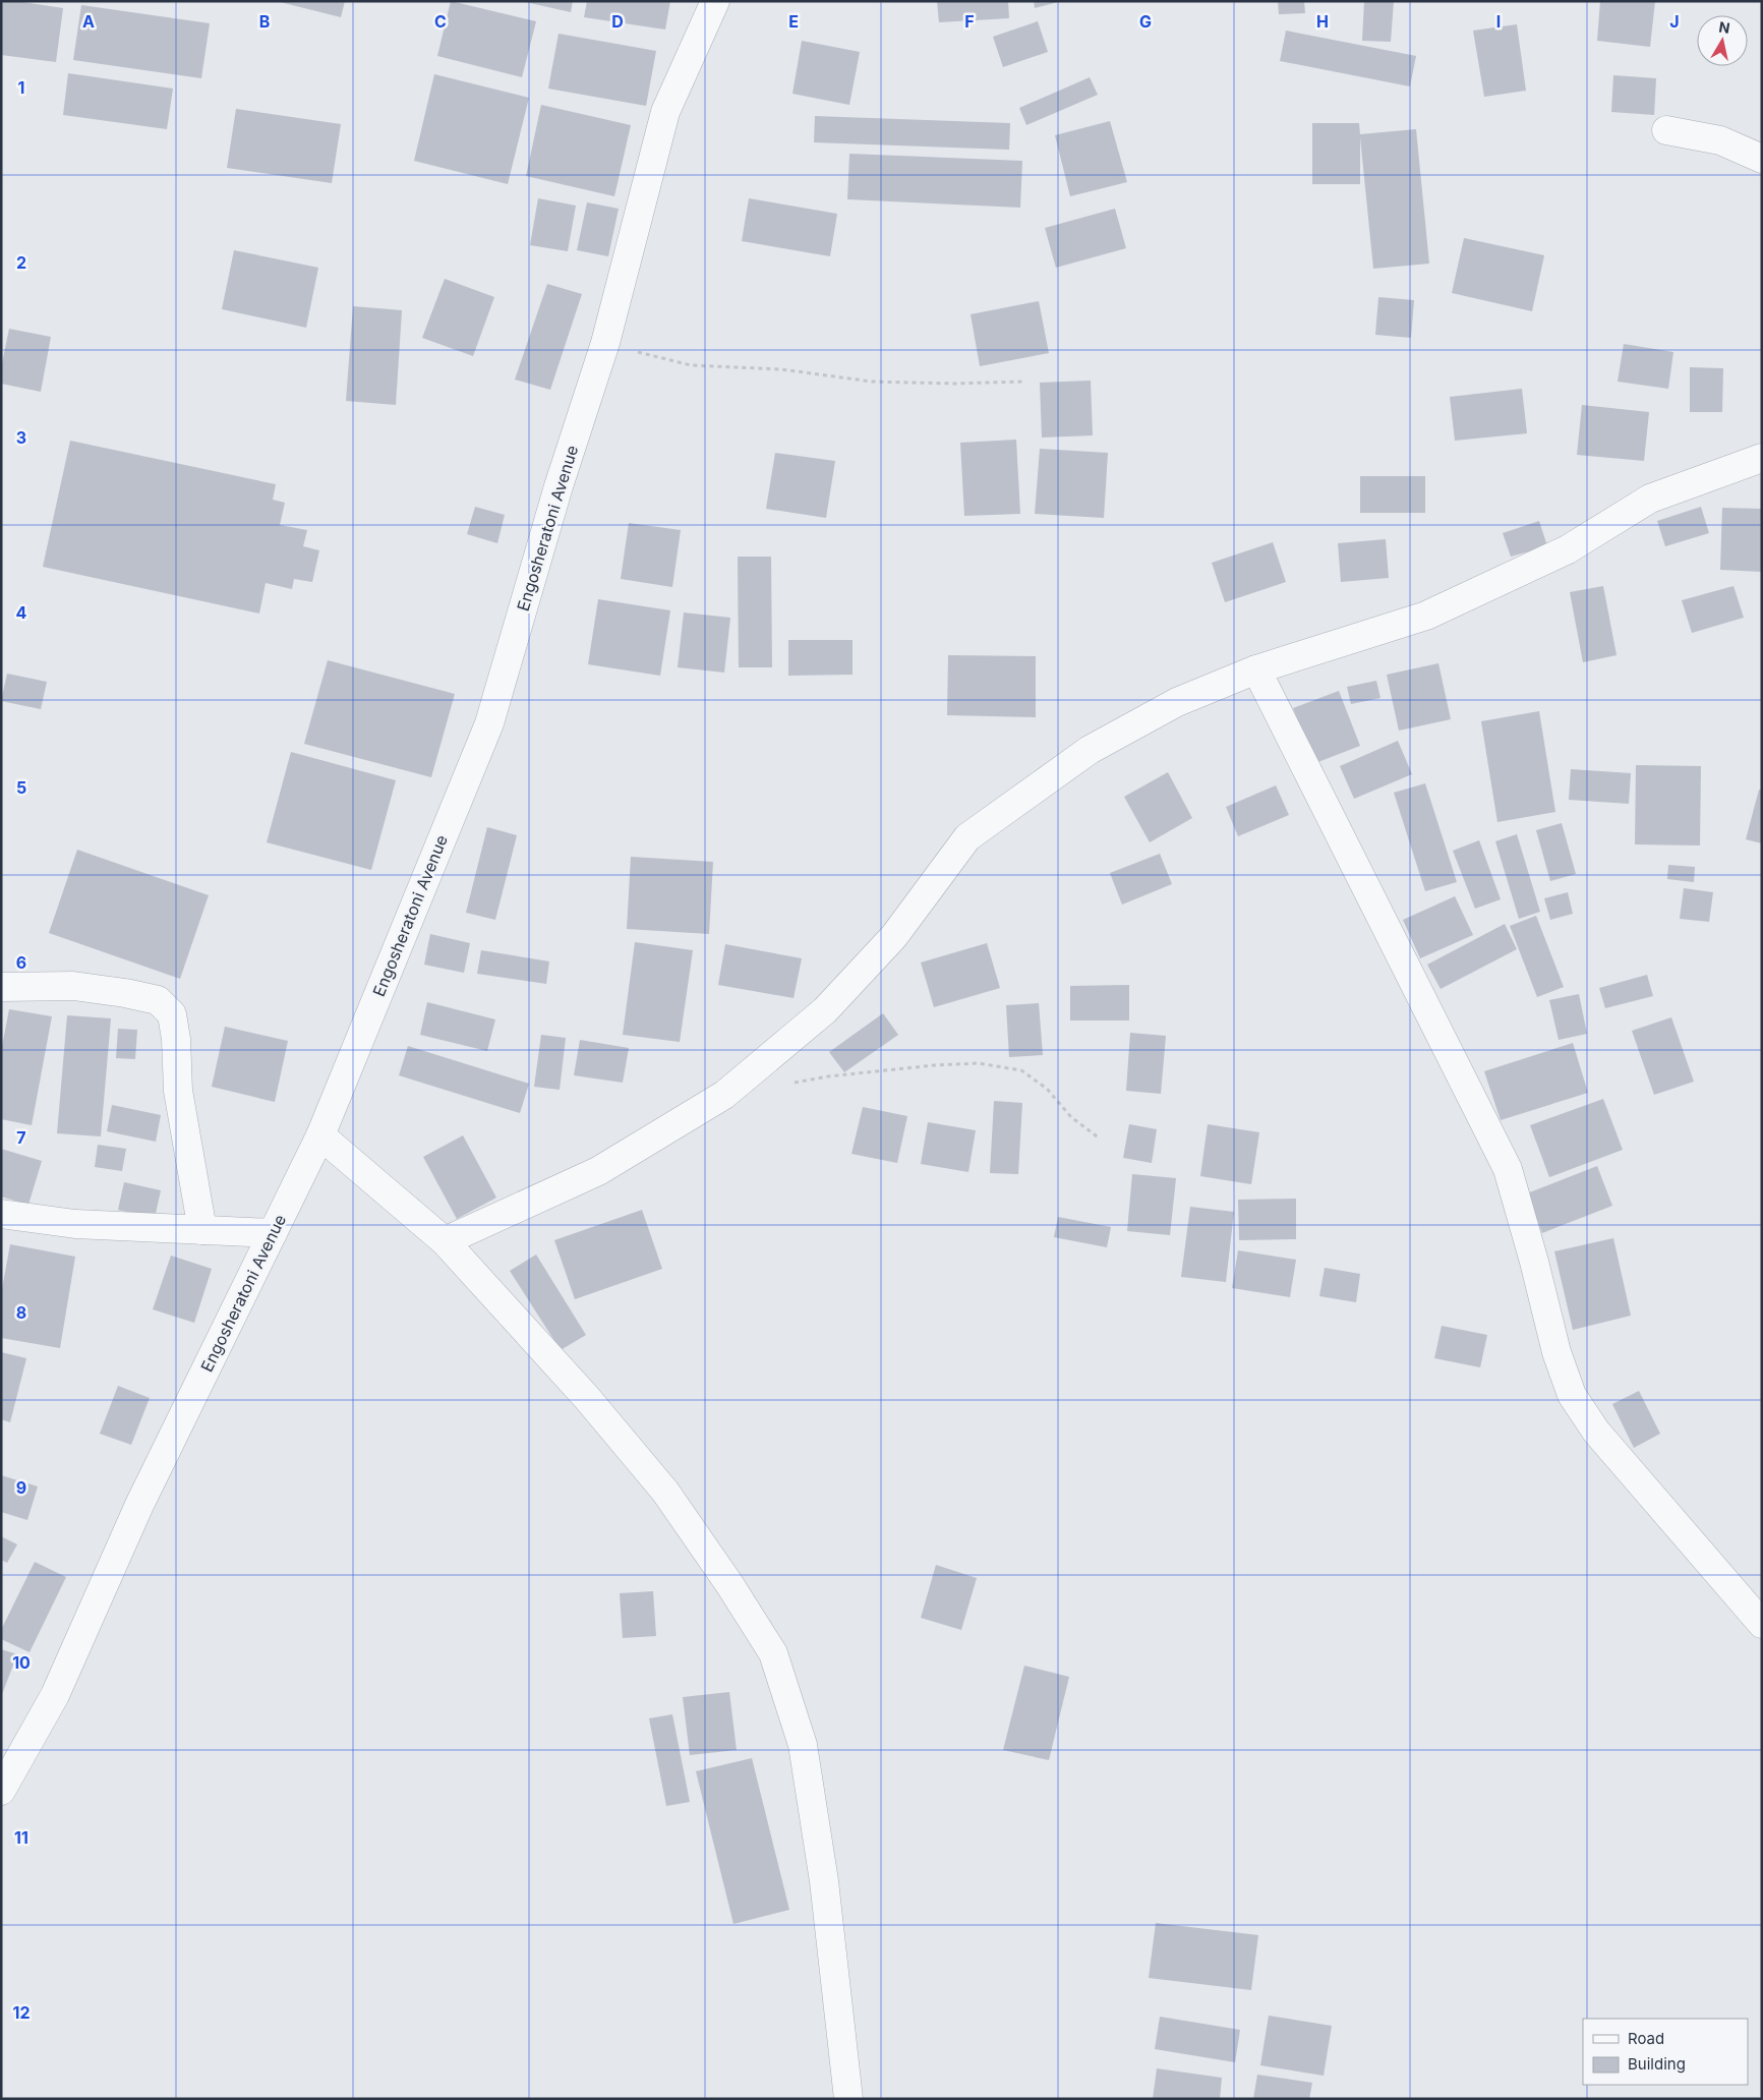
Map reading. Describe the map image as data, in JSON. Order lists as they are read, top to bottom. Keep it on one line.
{"streets":{"street":["Engosheratoni Avenue"]},"legend":["Road","Building"],"north":"top","grid":{"columns":["A","B","C","D","E","F","G","H","I","J"],"rows":["1","2","3","4","5","6","7","8","9","10","11","12"]}}
